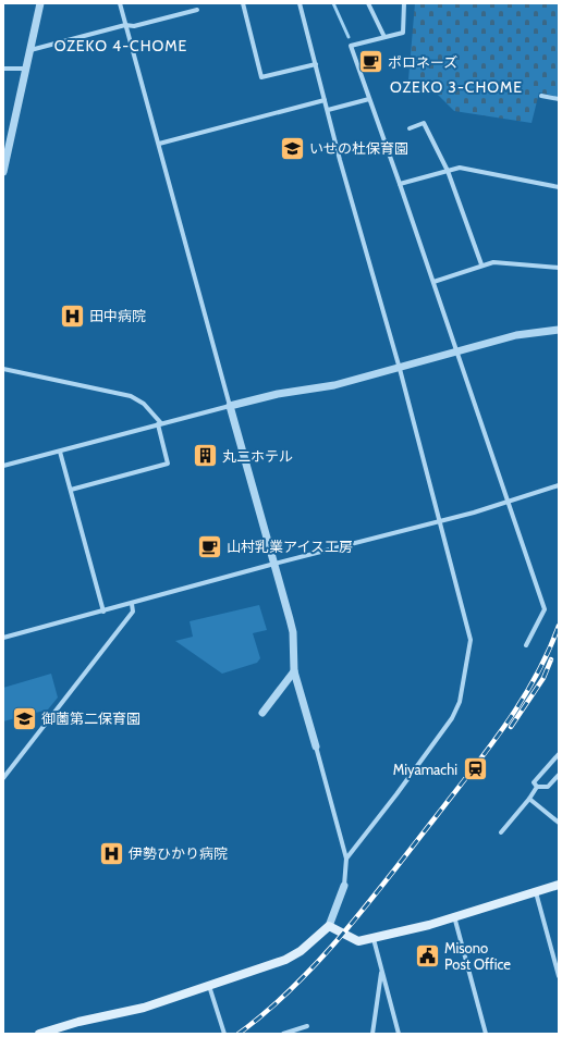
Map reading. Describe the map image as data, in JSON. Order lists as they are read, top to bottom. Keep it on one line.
{"districts":["OZEKO 4-CHOME","OZEKO 3-CHOME"],"places":{"cafe":["ポロネーズ","山村乳業アイス工房"],"school or university":["いせの杜保育園","御薗第二保育園"],"hospital":["田中病院","伊勢ひかり病院"],"building":["丸二ホテル"],"station":["Miyamachi"],"public building":["Misono Post Office"]}}
